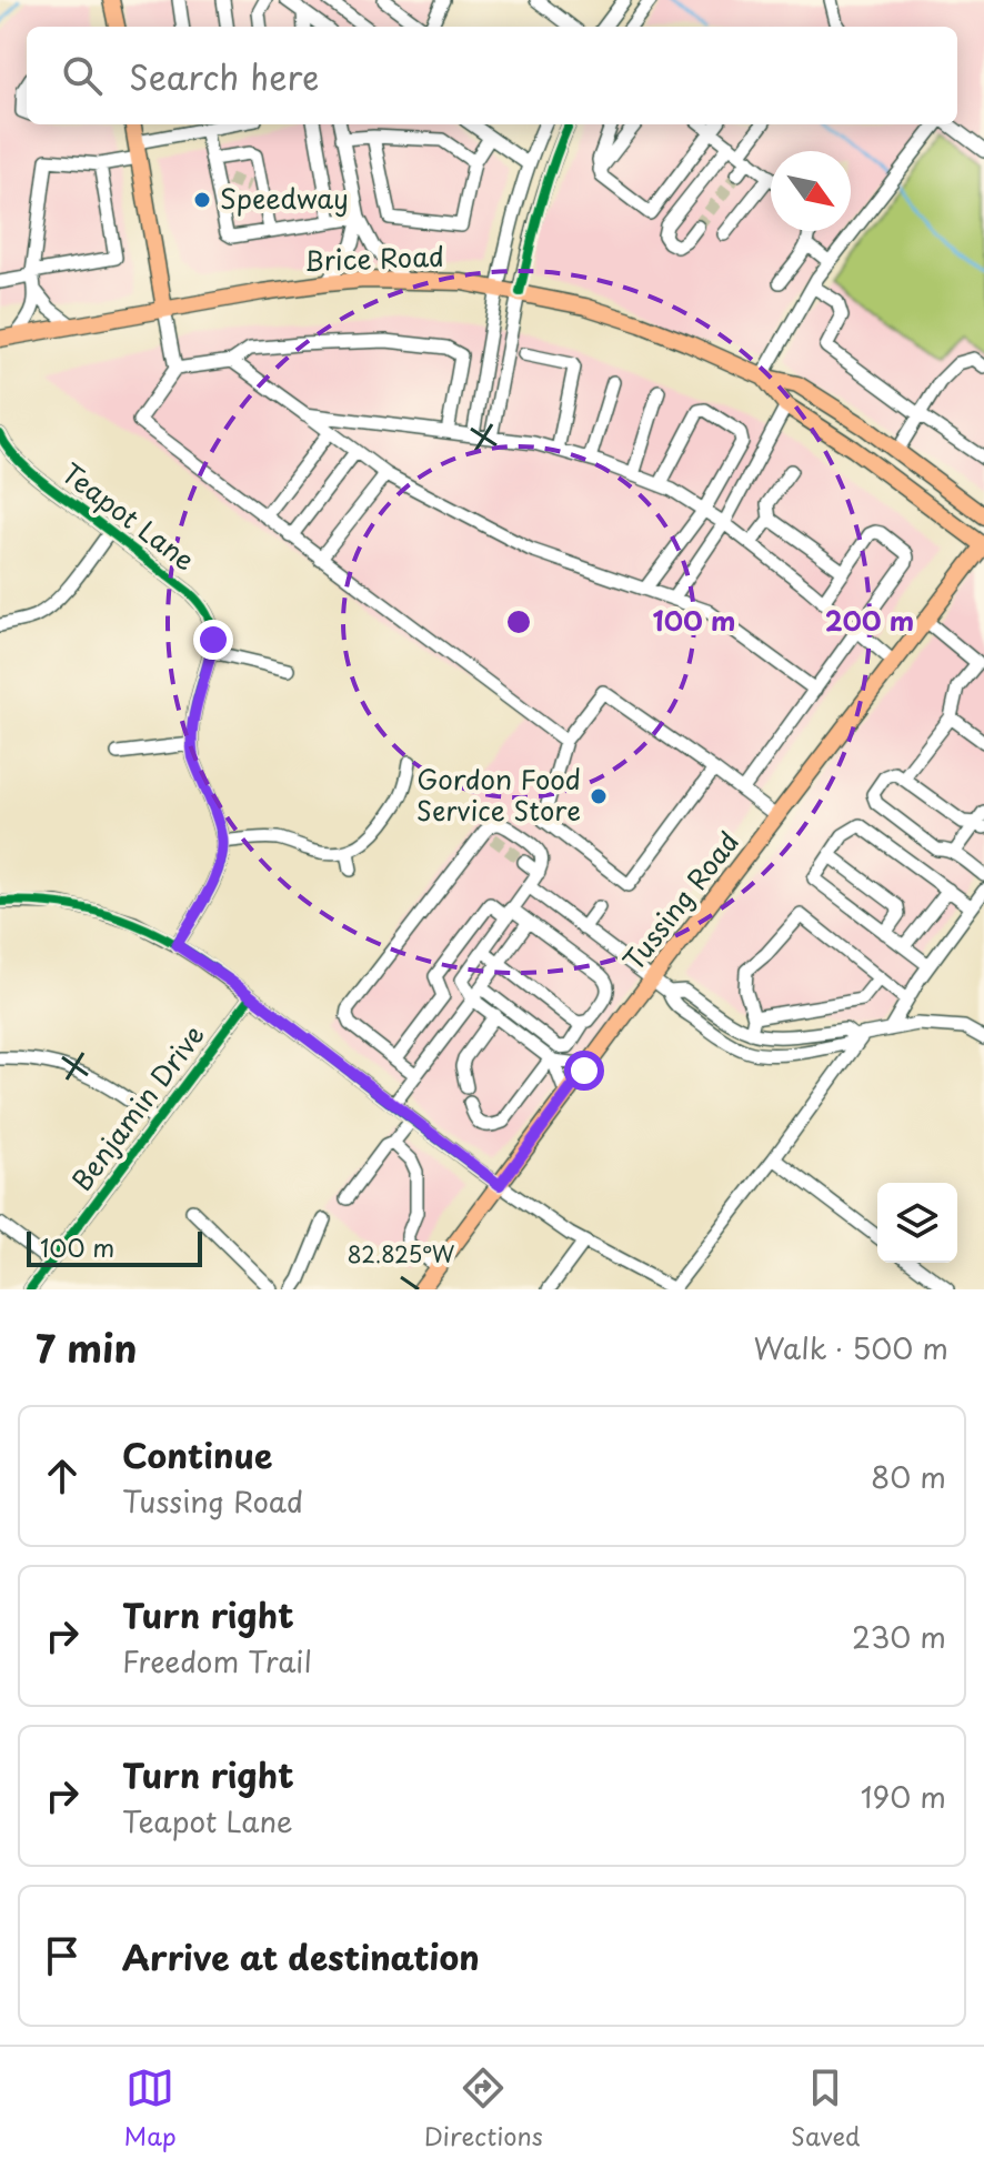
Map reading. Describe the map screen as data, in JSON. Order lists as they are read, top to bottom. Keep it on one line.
{"streets":{"main road":["Brice Road","Tussing Road"],"street":["Teapot Lane","Benjamin Drive"]},"crossings":[["Brice Road","Tussing Road"]],"places":["Speedway","Gordon Food Service Store"],"scale_bar":"100 m","north":"bottom right","page":{"search":"Search here","scale":"100 m","heading":["7 min","Walk · 500 m"],"list":[["Continue","Tussing Road","80 m"],["Turn right","Freedom Trail","230 m"],["Turn right","Teapot Lane","190 m"],"Arrive at destination"],"nav":["Map","Directions","Saved"]},"coordinates":["82.825°W"],"rings":["100 m","200 m"]}
